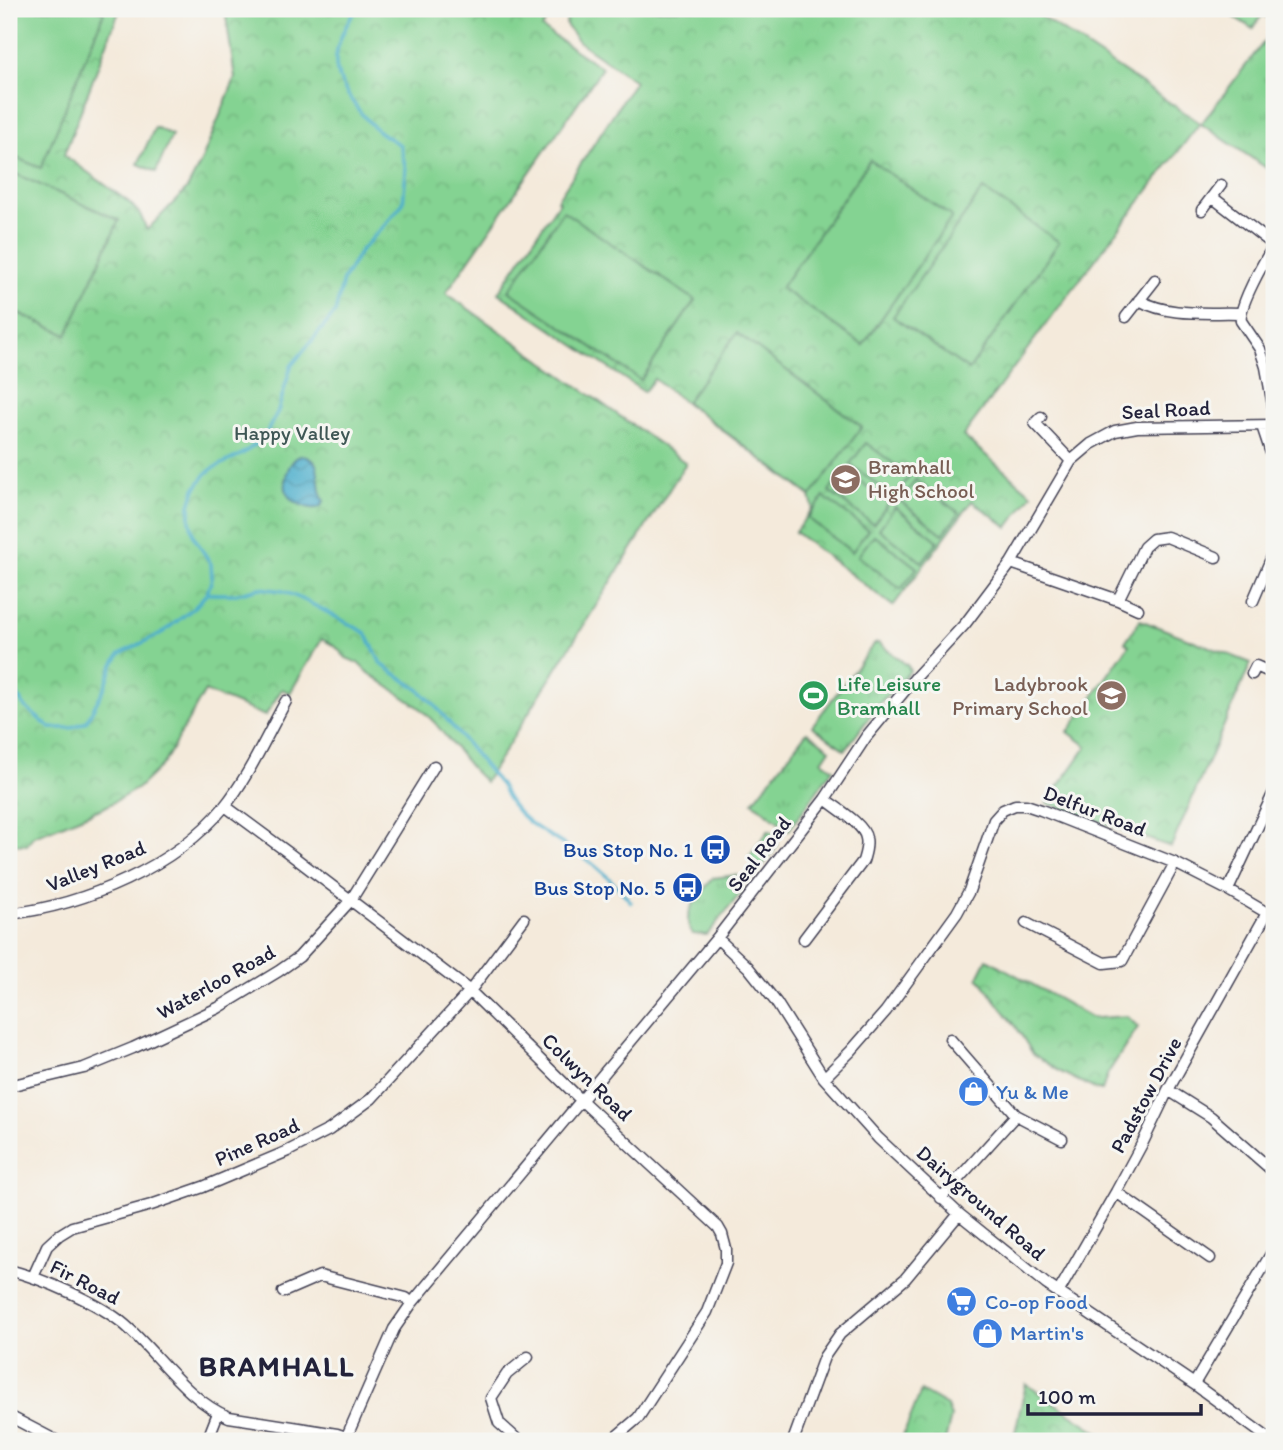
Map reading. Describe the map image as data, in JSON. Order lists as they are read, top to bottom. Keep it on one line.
{"streets":{"street":["Seal Road","Delfur Road","Valley Road","Waterloo Road","Colwyn Road","Padstow Drive","Pine Road","Dairyground Road","Fir Road"]},"crossings":[["Seal Road","Colwyn Road"],["Seal Road","Dairyground Road"],["Seal Road","Fir Road"],["Delfur Road","Padstow Drive"],["Delfur Road","Dairyground Road"],["Valley Road","Colwyn Road"],["Waterloo Road","Colwyn Road"],["Colwyn Road","Pine Road"],["Padstow Drive","Dairyground Road"],["Pine Road","Fir Road"]],"districts":["BRAMHALL"],"parks":["Happy Valley"],"places":{"school or university":["Bramhall High School","Ladybrook Primary School"],"sports":["Life Leisure Bramhall"],"bus stop":["Bus Stop No. 1","Bus Stop No. 5"],"shop":["Yu & Me","Martin's"],"supermarket":["Co-op Food"]},"scale_bar":"100 m"}
